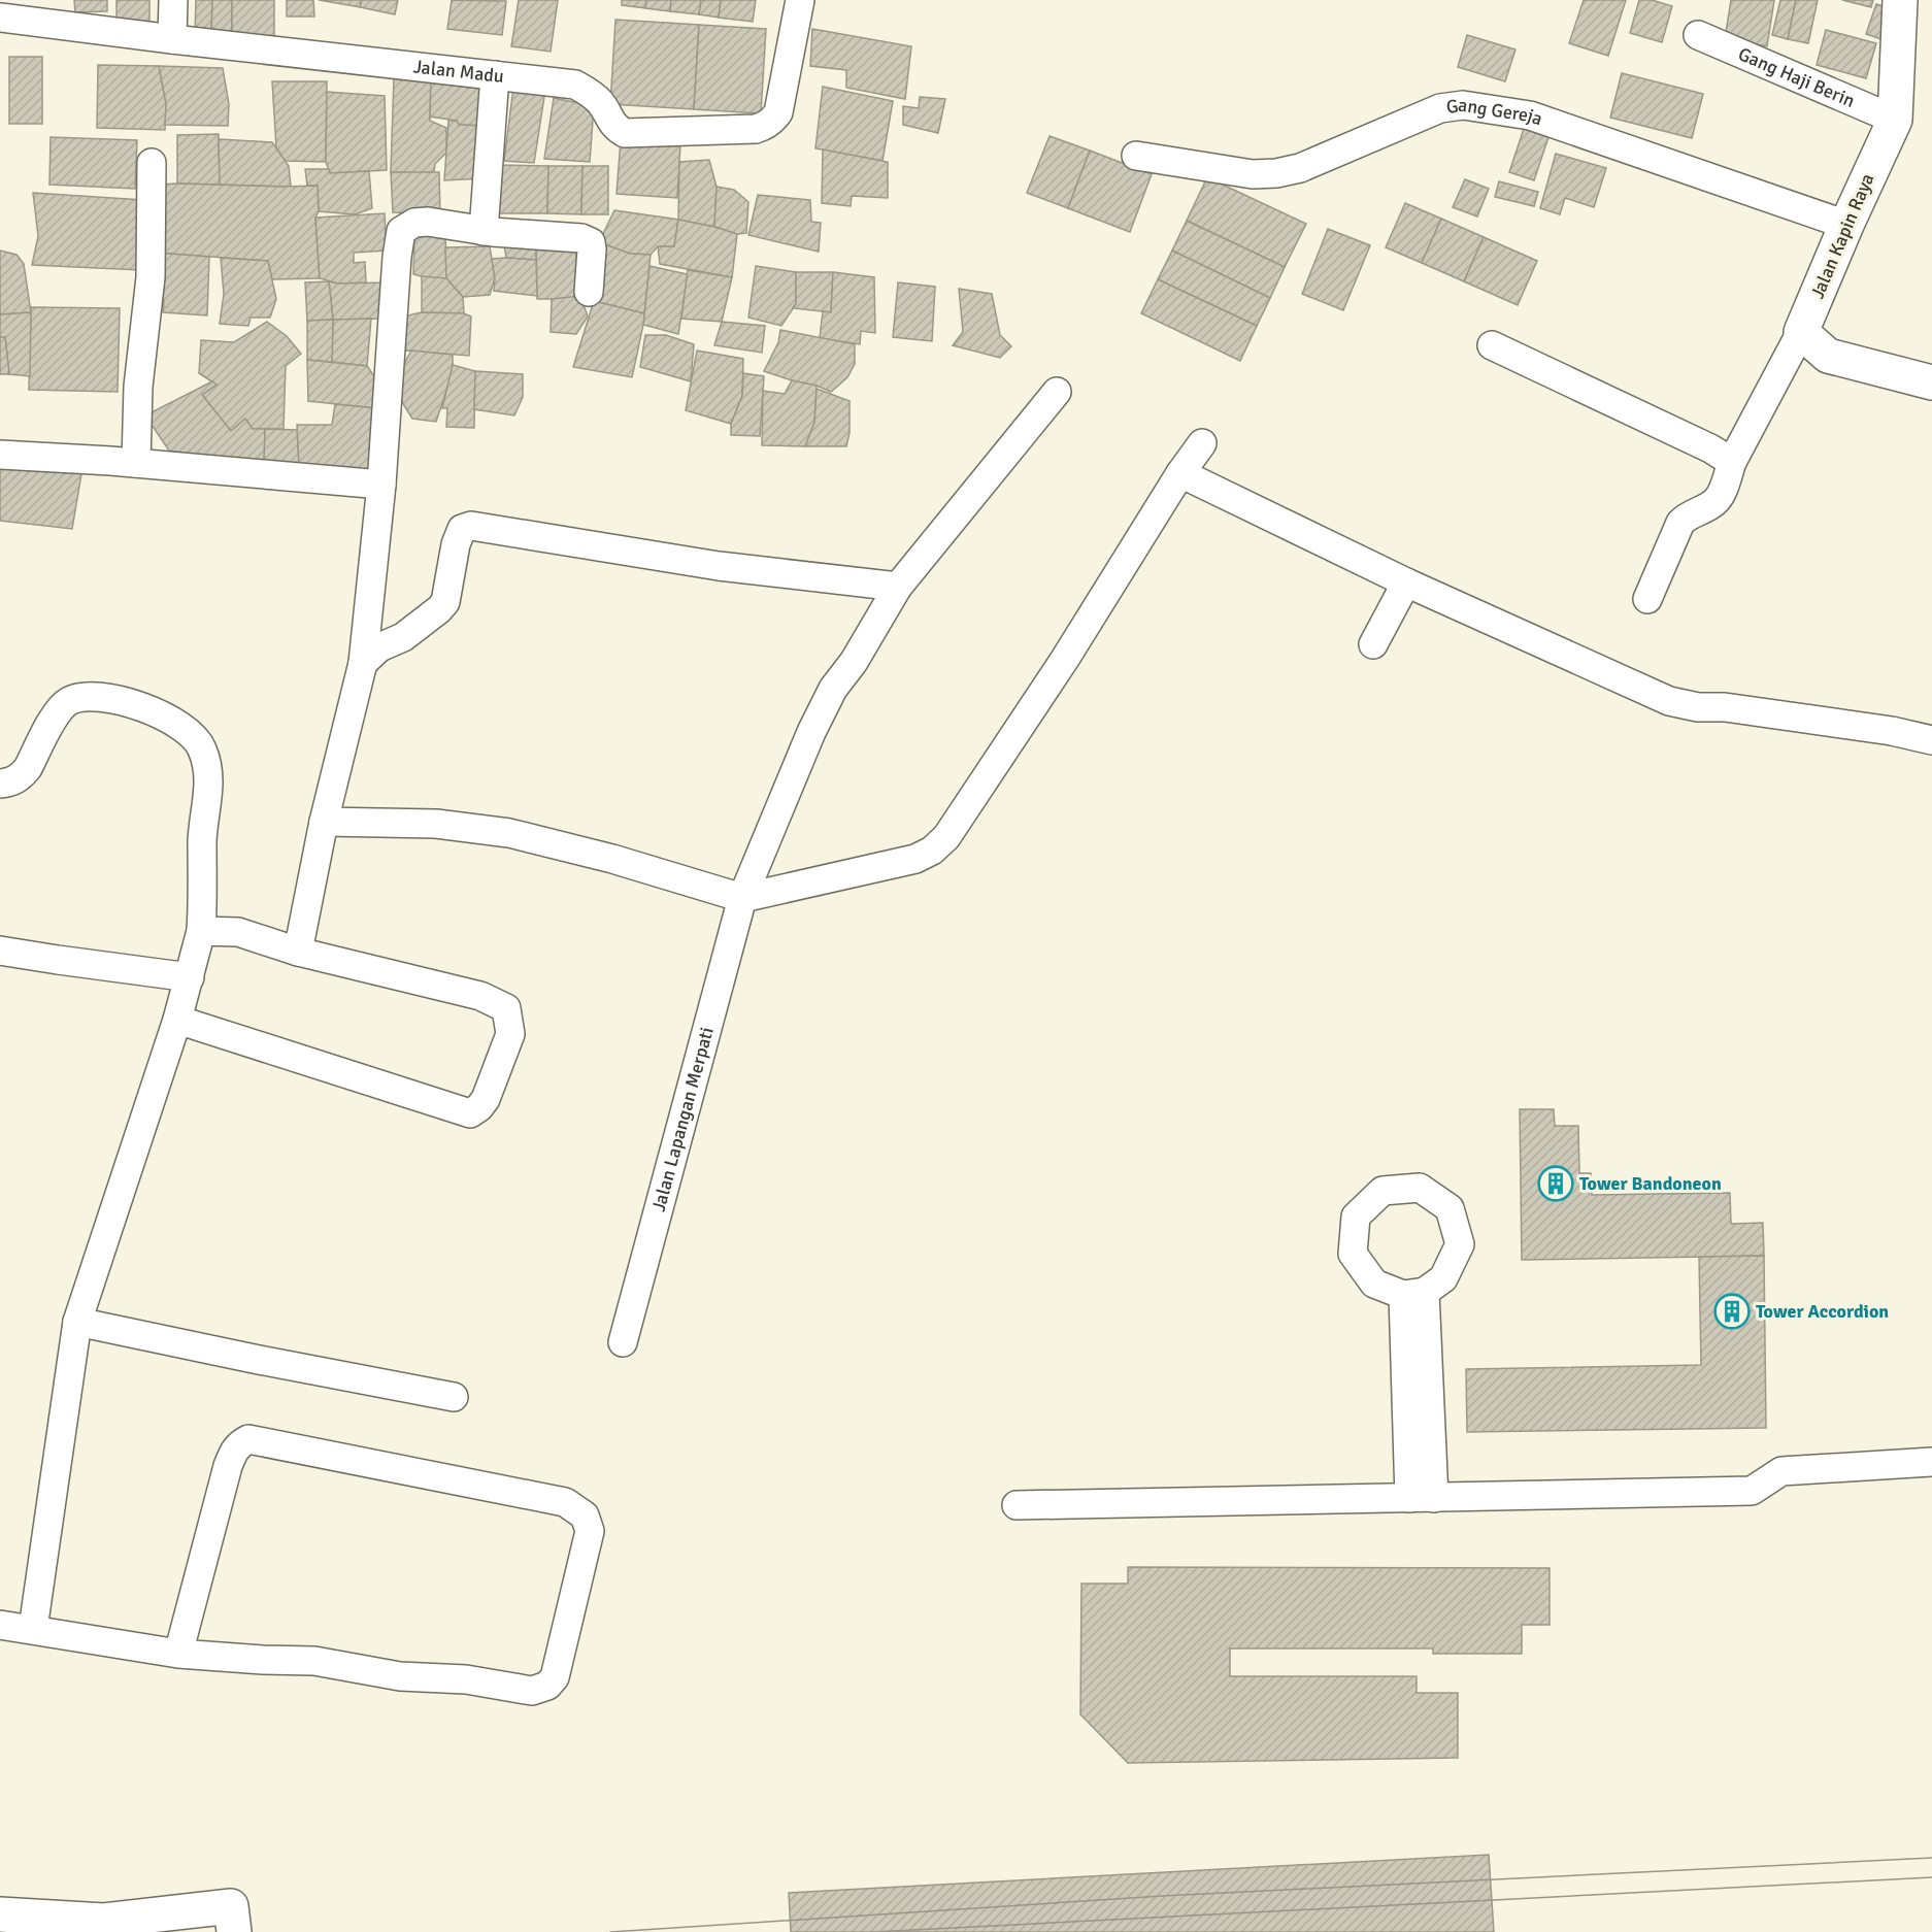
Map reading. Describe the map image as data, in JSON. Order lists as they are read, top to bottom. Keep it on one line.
{"streets":{"street":["Jalan Madu","Gang Haji Berin","Gang Gereja","Jalan Kapin Raya","Jalan Lapangan Merpati"]},"crossings":[["Gang Haji Berin","Jalan Kapin Raya"],["Gang Gereja","Jalan Kapin Raya"]],"places":{"building":["Tower Bandoneon","Tower Accordion"]}}
